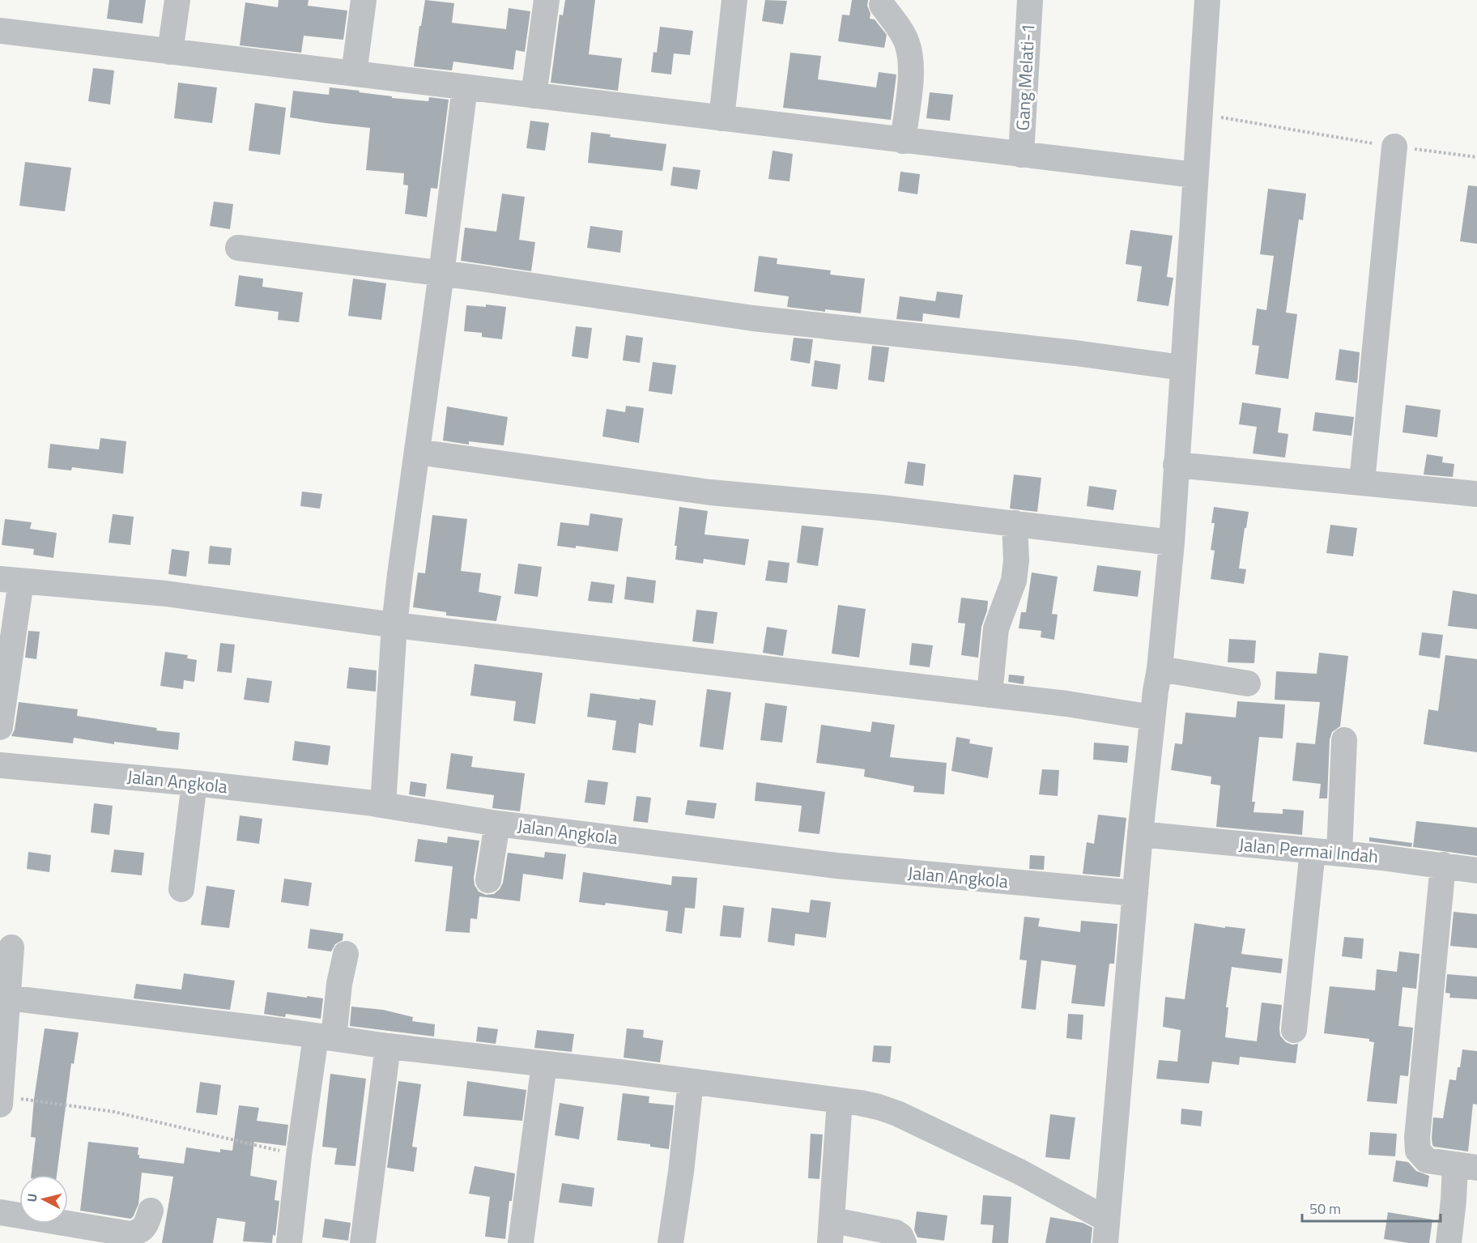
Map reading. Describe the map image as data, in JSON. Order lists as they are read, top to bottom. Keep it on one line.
{"streets":{"street":["Gang Melati-1","Jalan Angkola","Jalan Permai Indah"]},"scale_bar":"50 m","north":"left"}
